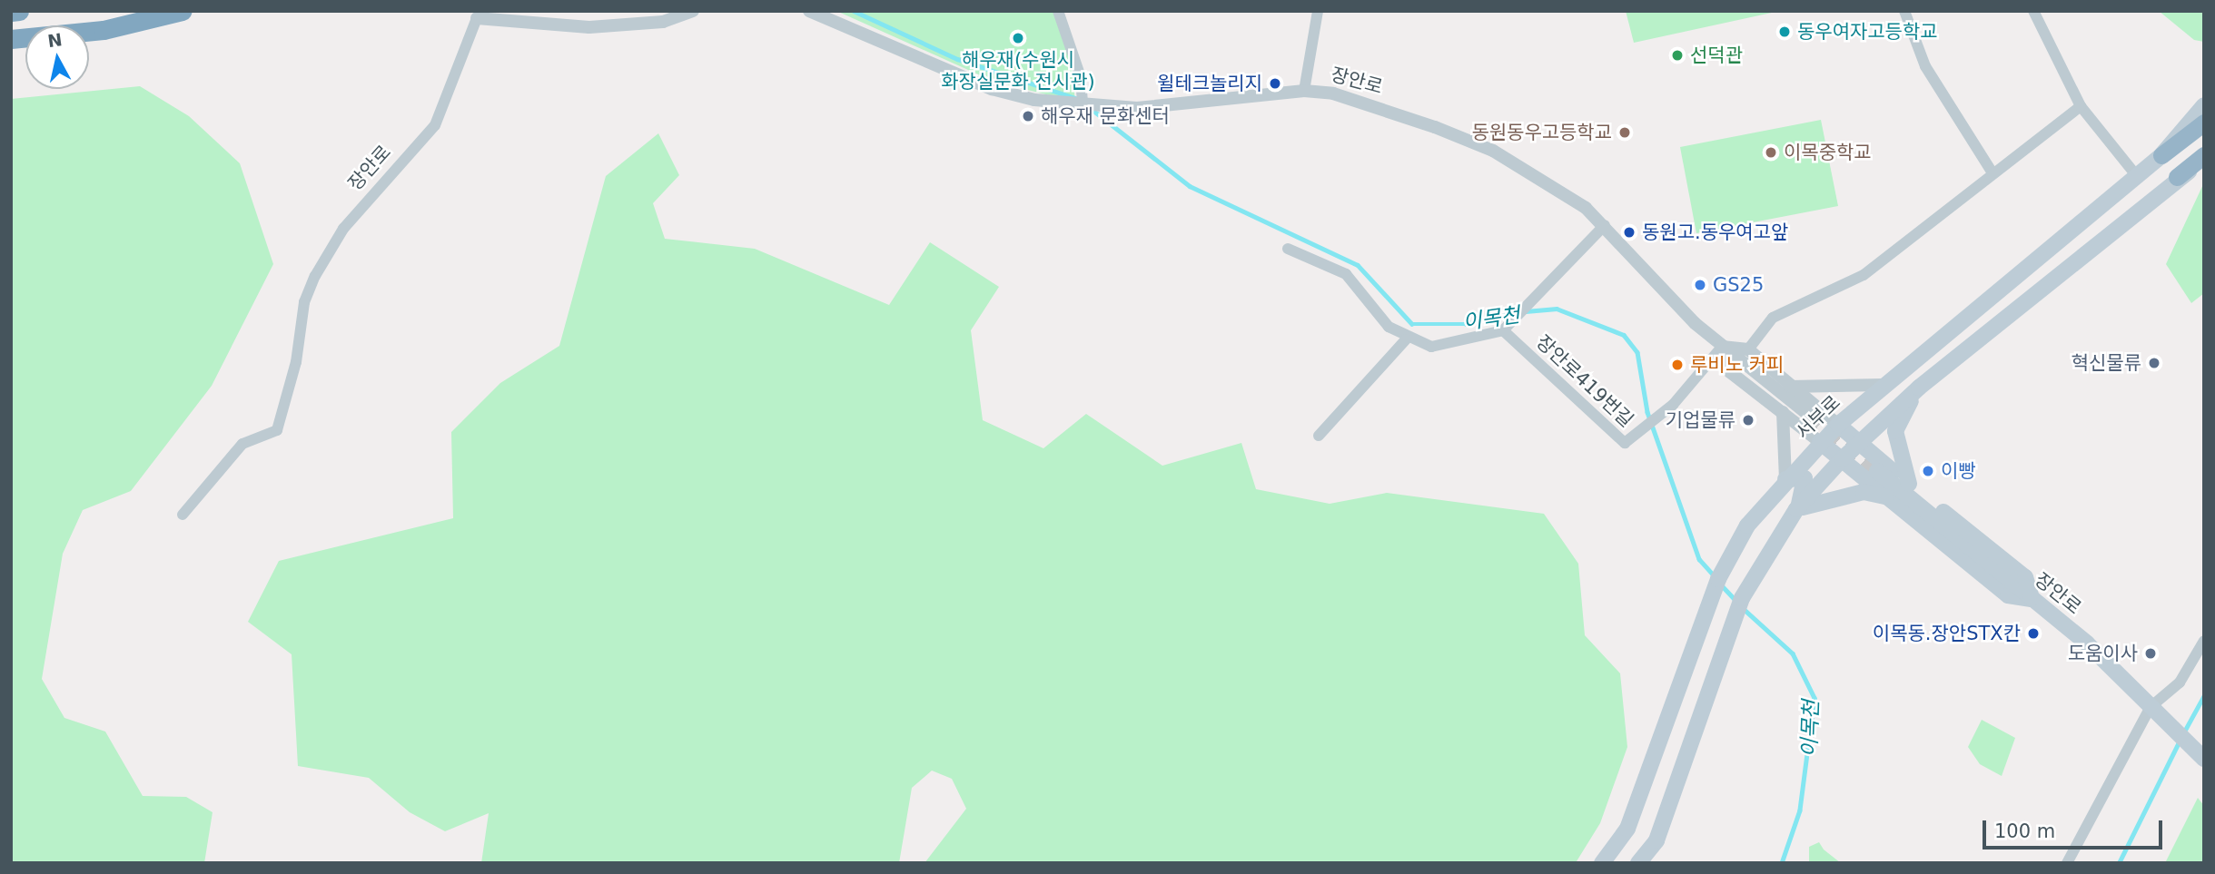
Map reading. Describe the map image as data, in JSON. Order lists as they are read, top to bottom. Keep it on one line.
{"streets":{"main road":["장안로","서부로"],"street":["장안로419번길"]},"crossings":[["장안로","장안로419번길"]],"water":["이목천"],"places":["동우여자고등학교","해우재(수원시 화장실문화 전시관)","선덕관","윌테크놀리지","해우재 문화센터","동원동우고등학교","이목중학교","동원고.동우여고앞","GS25","혁신물류","루비노 커피","기업물류","이빵","이목동.장안STX칸","도움이사"],"scale_bar":"100 m","north":"top"}
